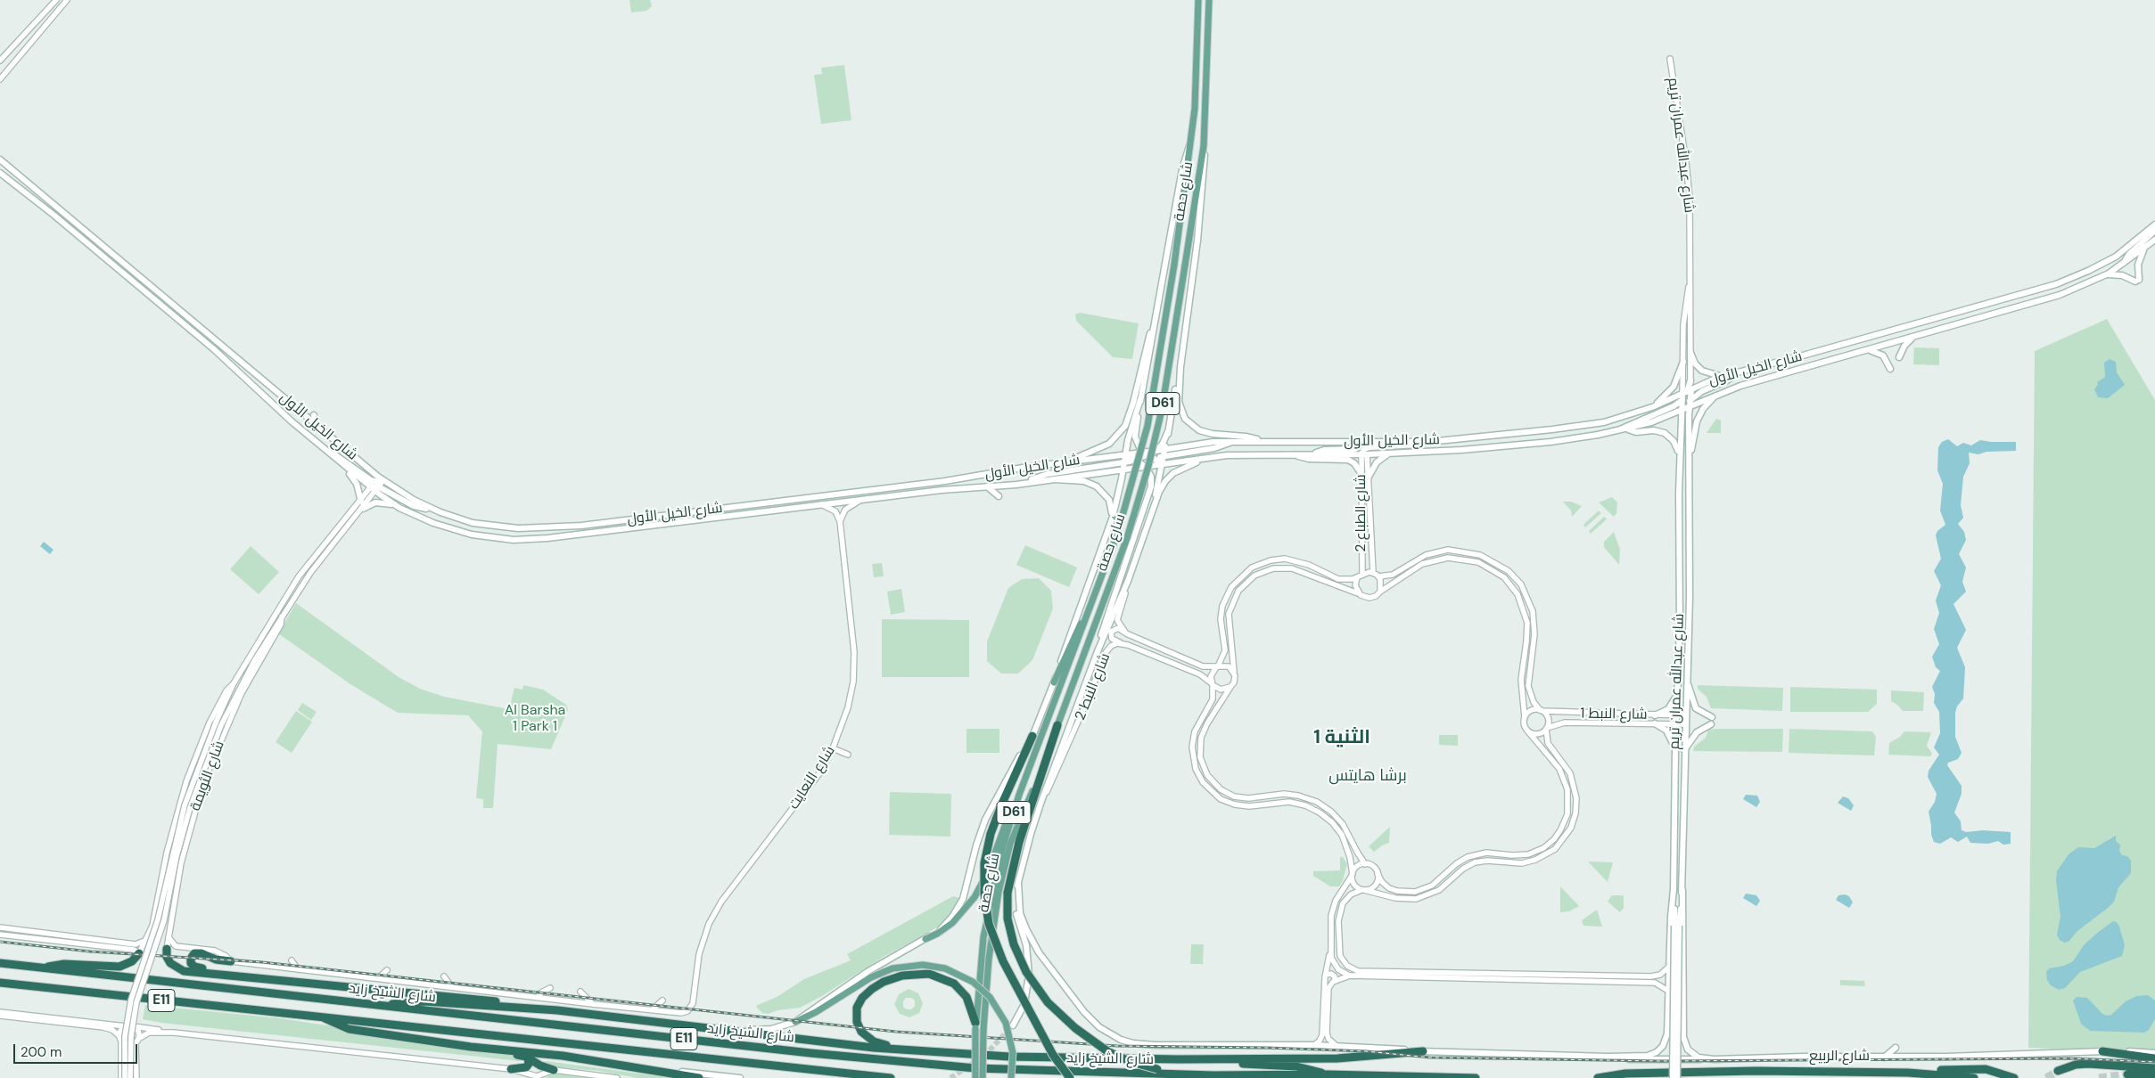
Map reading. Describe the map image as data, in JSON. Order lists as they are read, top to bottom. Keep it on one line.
{"streets":{"highway":["شارع الشيخ زايد","E11"],"main road":["شارع عبدالله عمران تريم","شارع حصة","شارع الخيل الأول","D61","شارع الربيع"],"street":["شارع الطباع 2","شارع النبط 2","شارع النبط 1","شارع الثويمة","شارع النعايت"]},"crossings":[["شارع عبدالله عمران تريم","شارع الخيل الأول"],["شارع عبدالله عمران تريم","شارع النبط 1"],["شارع عبدالله عمران تريم","شارع الربيع"],["شارع الخيل الأول","شارع الطباع 2"],["شارع الخيل الأول","شارع الثويمة"],["شارع النعايت","شارع الشيخ زايد"]],"districts":["الثنية 1","برشا هايتس"],"parks":["Al Barsha 1 Park 1"],"scale_bar":"200 m"}
